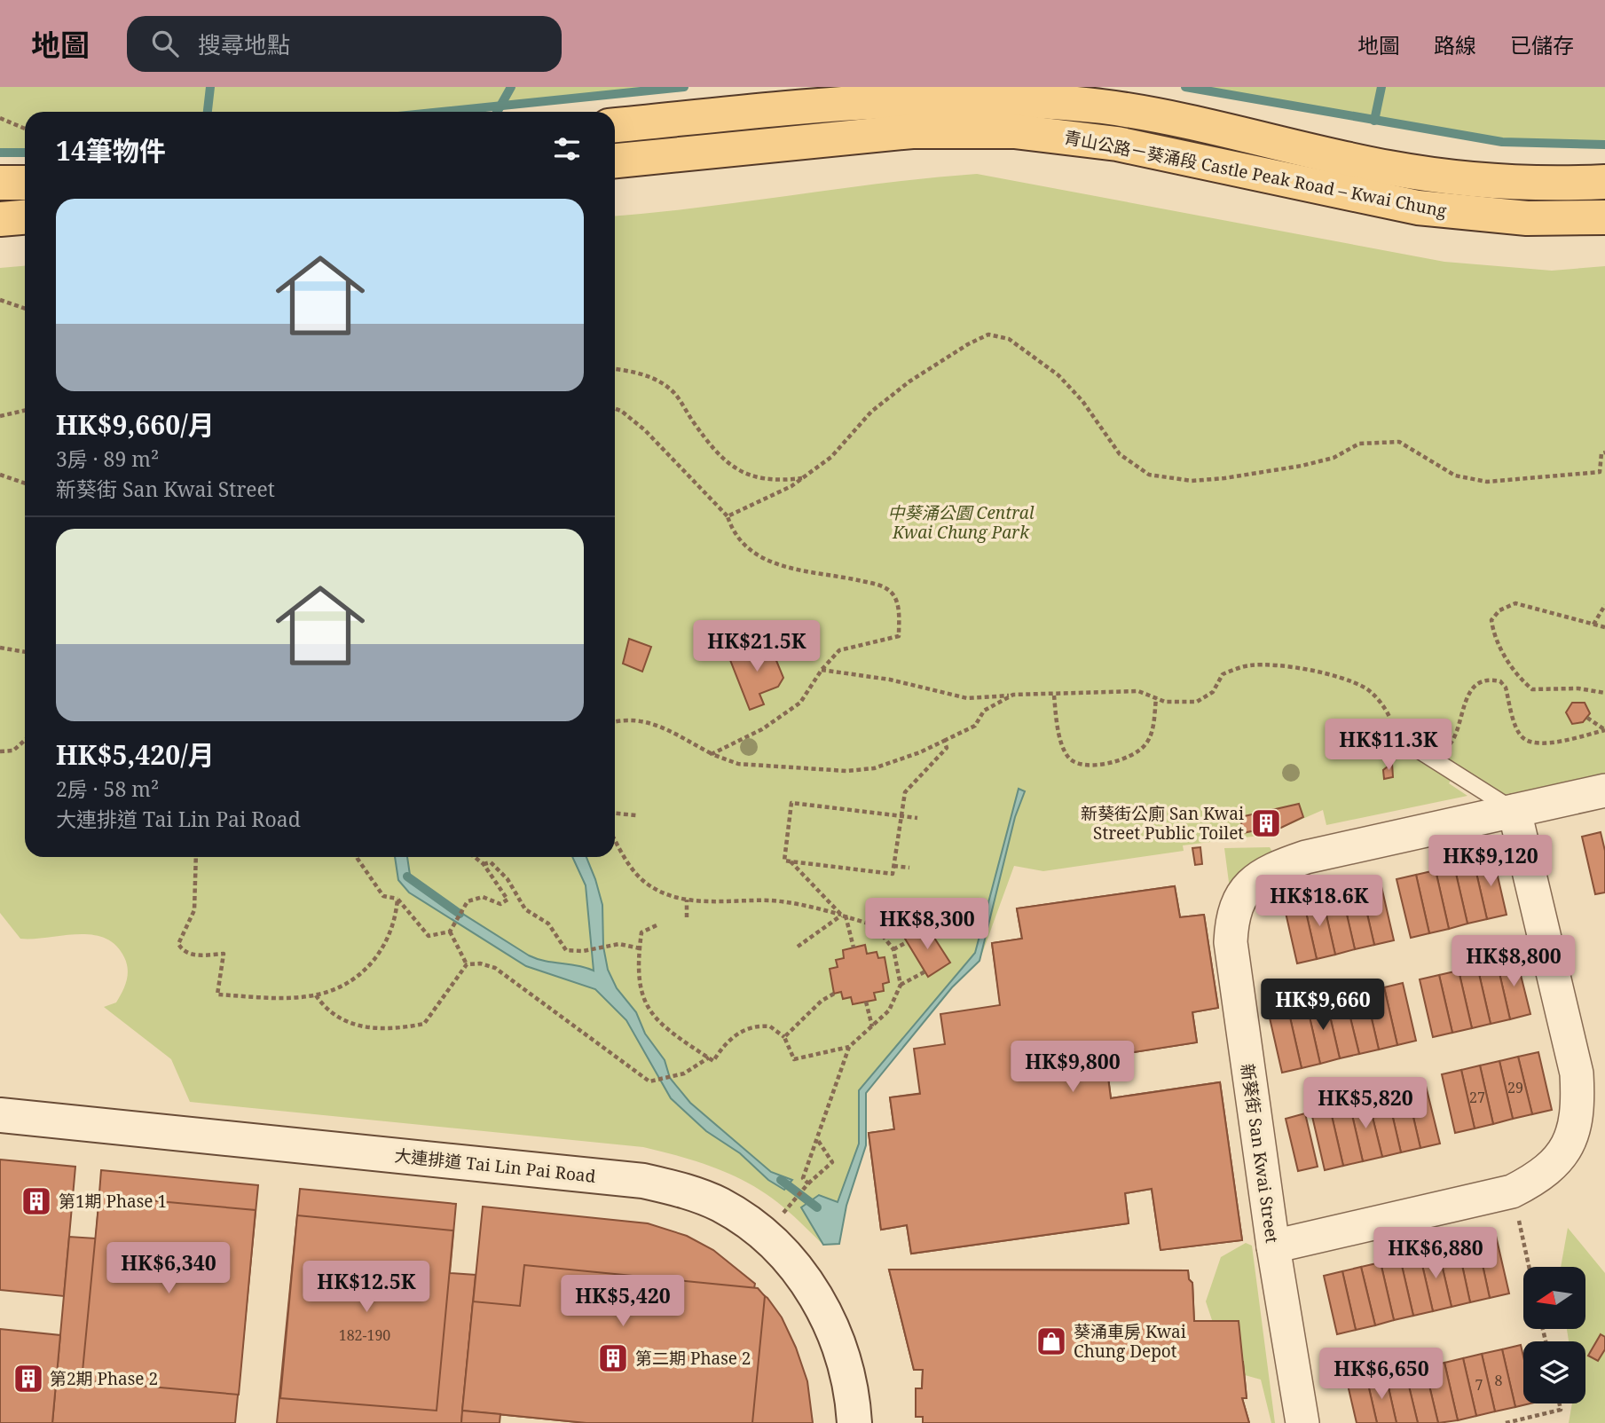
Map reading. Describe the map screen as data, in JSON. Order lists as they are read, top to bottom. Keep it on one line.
{"streets":{"main road":["青山公路－葵涌段 Castle Peak Road – Kwai Chung"],"street":["新葵街 San Kwai Street","大連排道 Tai Lin Pai Road"]},"parks":["中葵涌公園 Central Kwai Chung Park"],"places":{"building":["新葵街公廁 San Kwai Street Public Toilet","第1期 Phase 1","第二期 Phase 2","第2期 Phase 2"],"shop":["葵涌車房 Kwai Chung Depot"]},"house_numbers":["29","27","182-190","8","7"],"north":"left","page":{"header":"地圖","search":"搜尋地點","nav":["地圖","路線","已儲存"],"heading":"14筆物件","list":[{"name":"HK$9,660/月","note":"3房 · 89 m² · 新葵街 San Kwai Street"},{"name":"HK$5,420/月","note":"2房 · 58 m² · 大連排道 Tai Lin Pai Road"}],"price":["HK$21.5K","HK$11.3K","HK$9,120","HK$18.6K","HK$8,300","HK$8,800","HK$9,660","HK$9,800","HK$5,820","HK$6,880","HK$6,340","HK$12.5K","HK$5,420","HK$6,650"]}}
